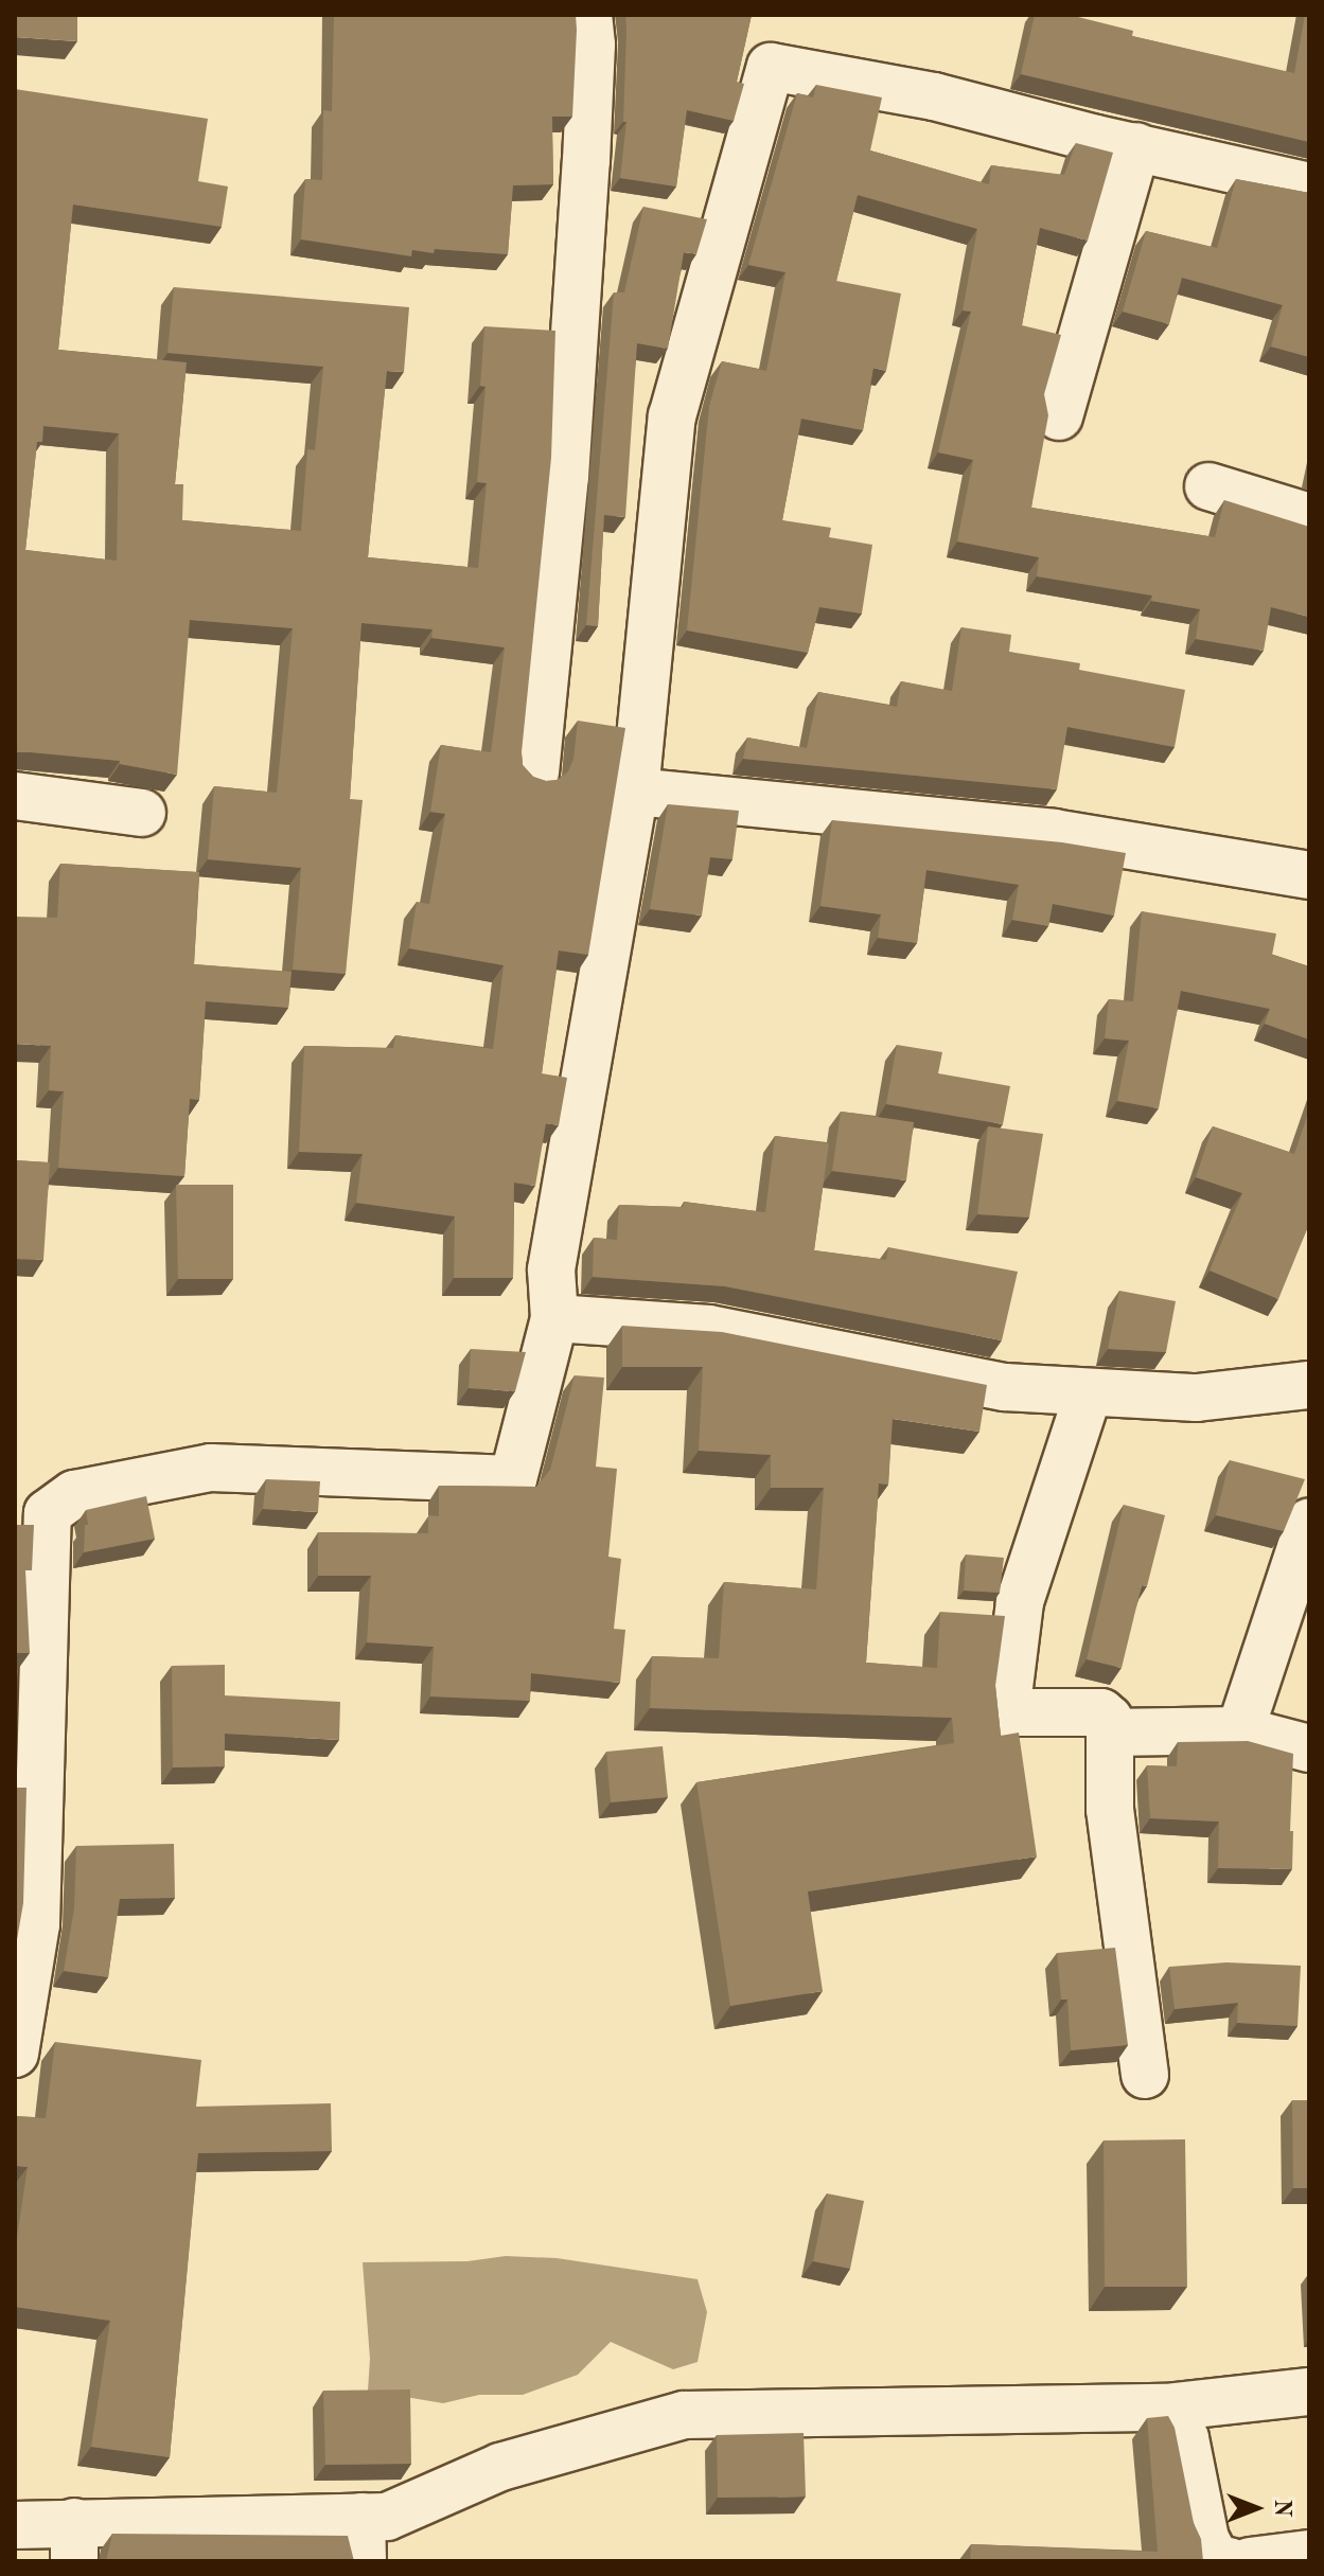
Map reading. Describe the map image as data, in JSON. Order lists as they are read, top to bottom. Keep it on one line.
{"north":"right"}
